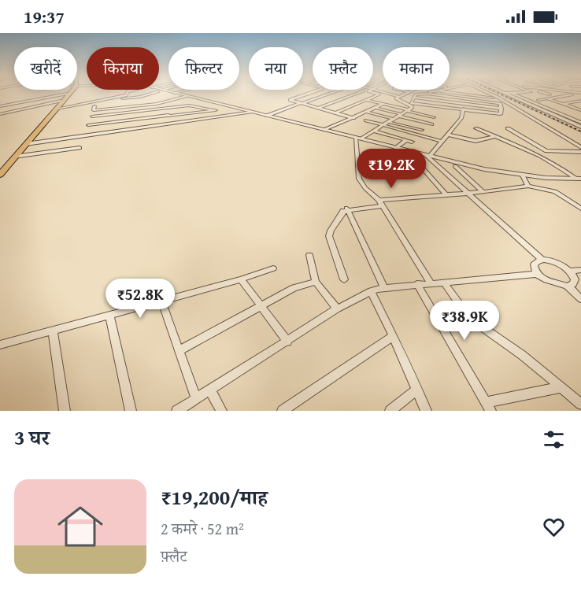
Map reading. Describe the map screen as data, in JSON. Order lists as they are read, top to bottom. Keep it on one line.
{"page":{"status":"19:37","chip":["खरीदें","किराया","फ़िल्टर","नया","फ़्लैट","मकान"],"price":["₹19.2K","₹52.8K","₹38.9K"],"heading":"3 घर","list":[{"name":"₹19,200/माह","note":"2 कमरे · 52 m² · फ़्लैट"}]}}
